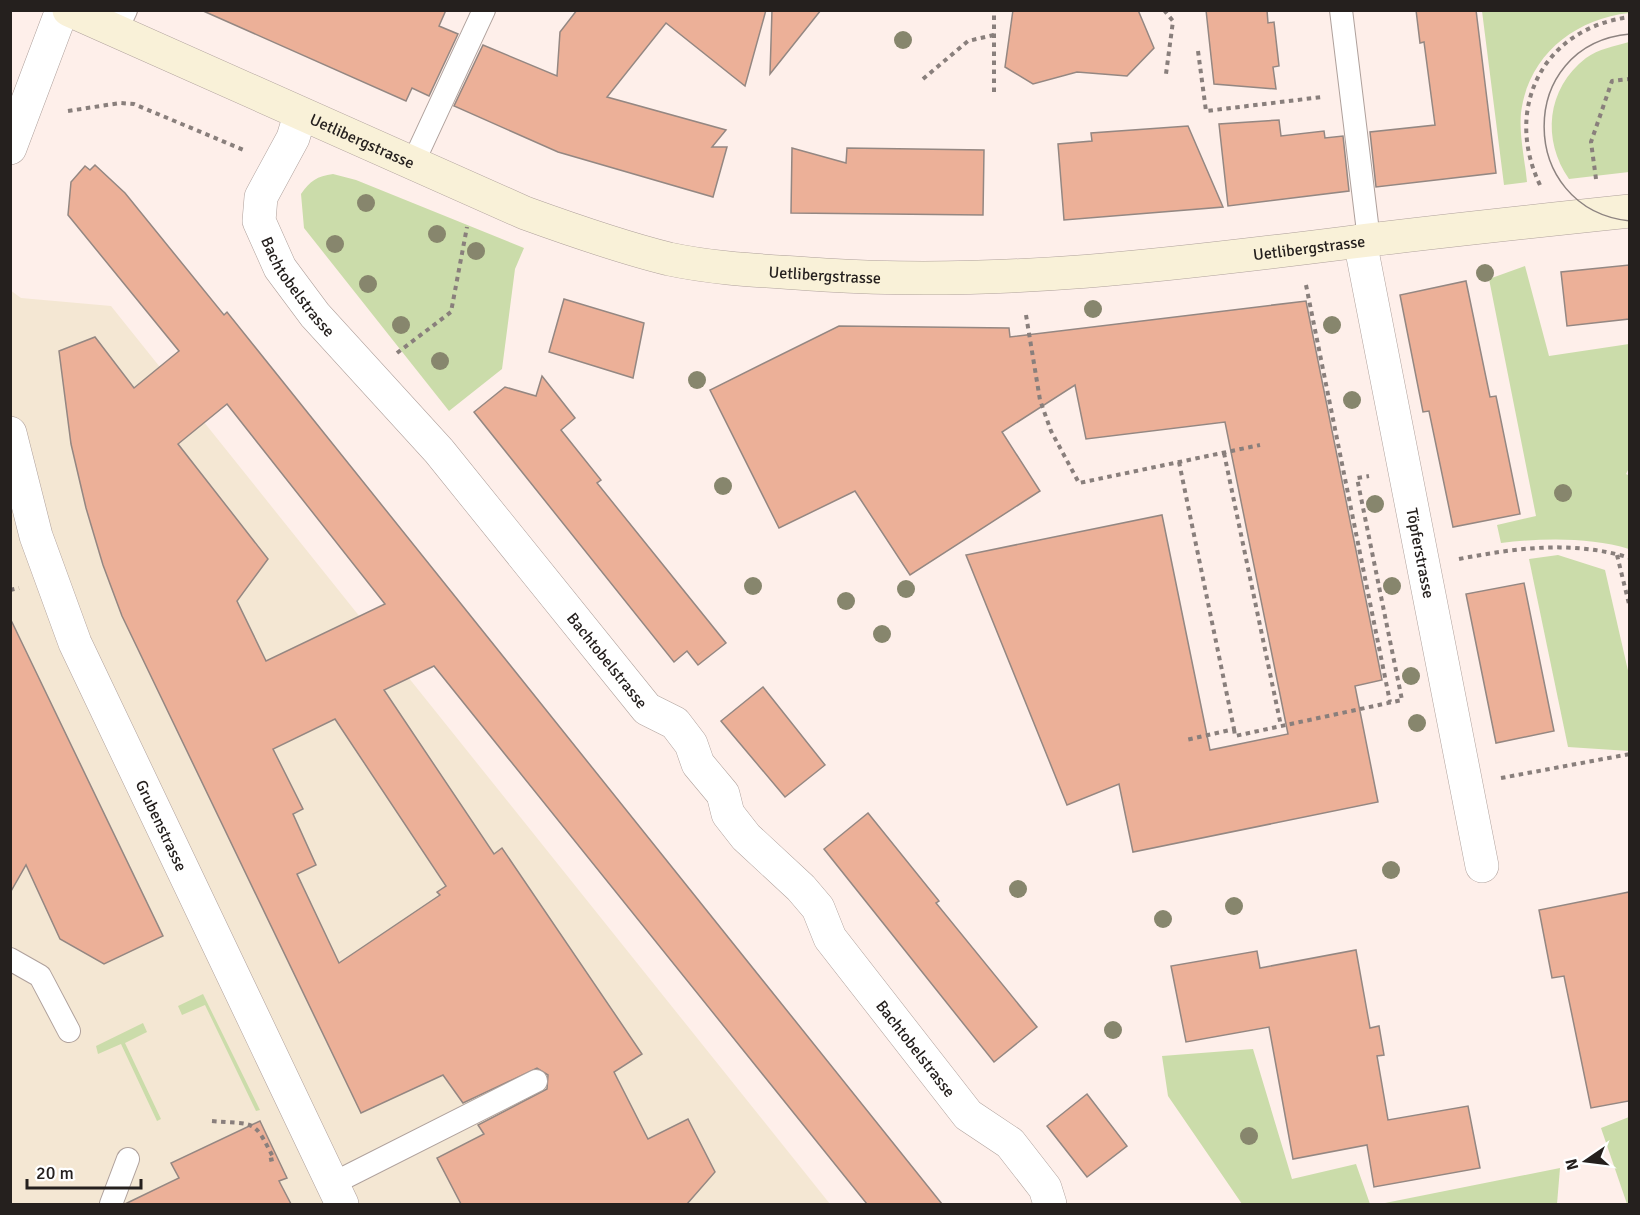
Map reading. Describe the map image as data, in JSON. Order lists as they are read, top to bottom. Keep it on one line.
{"streets":{"main road":["Uetlibergstrasse"],"street":["Bachtobelstrasse","Töpferstrasse","Grubenstrasse"]},"crossings":[["Uetlibergstrasse","Bachtobelstrasse"],["Uetlibergstrasse","Töpferstrasse"]],"scale_bar":"20 m","north":"left"}
